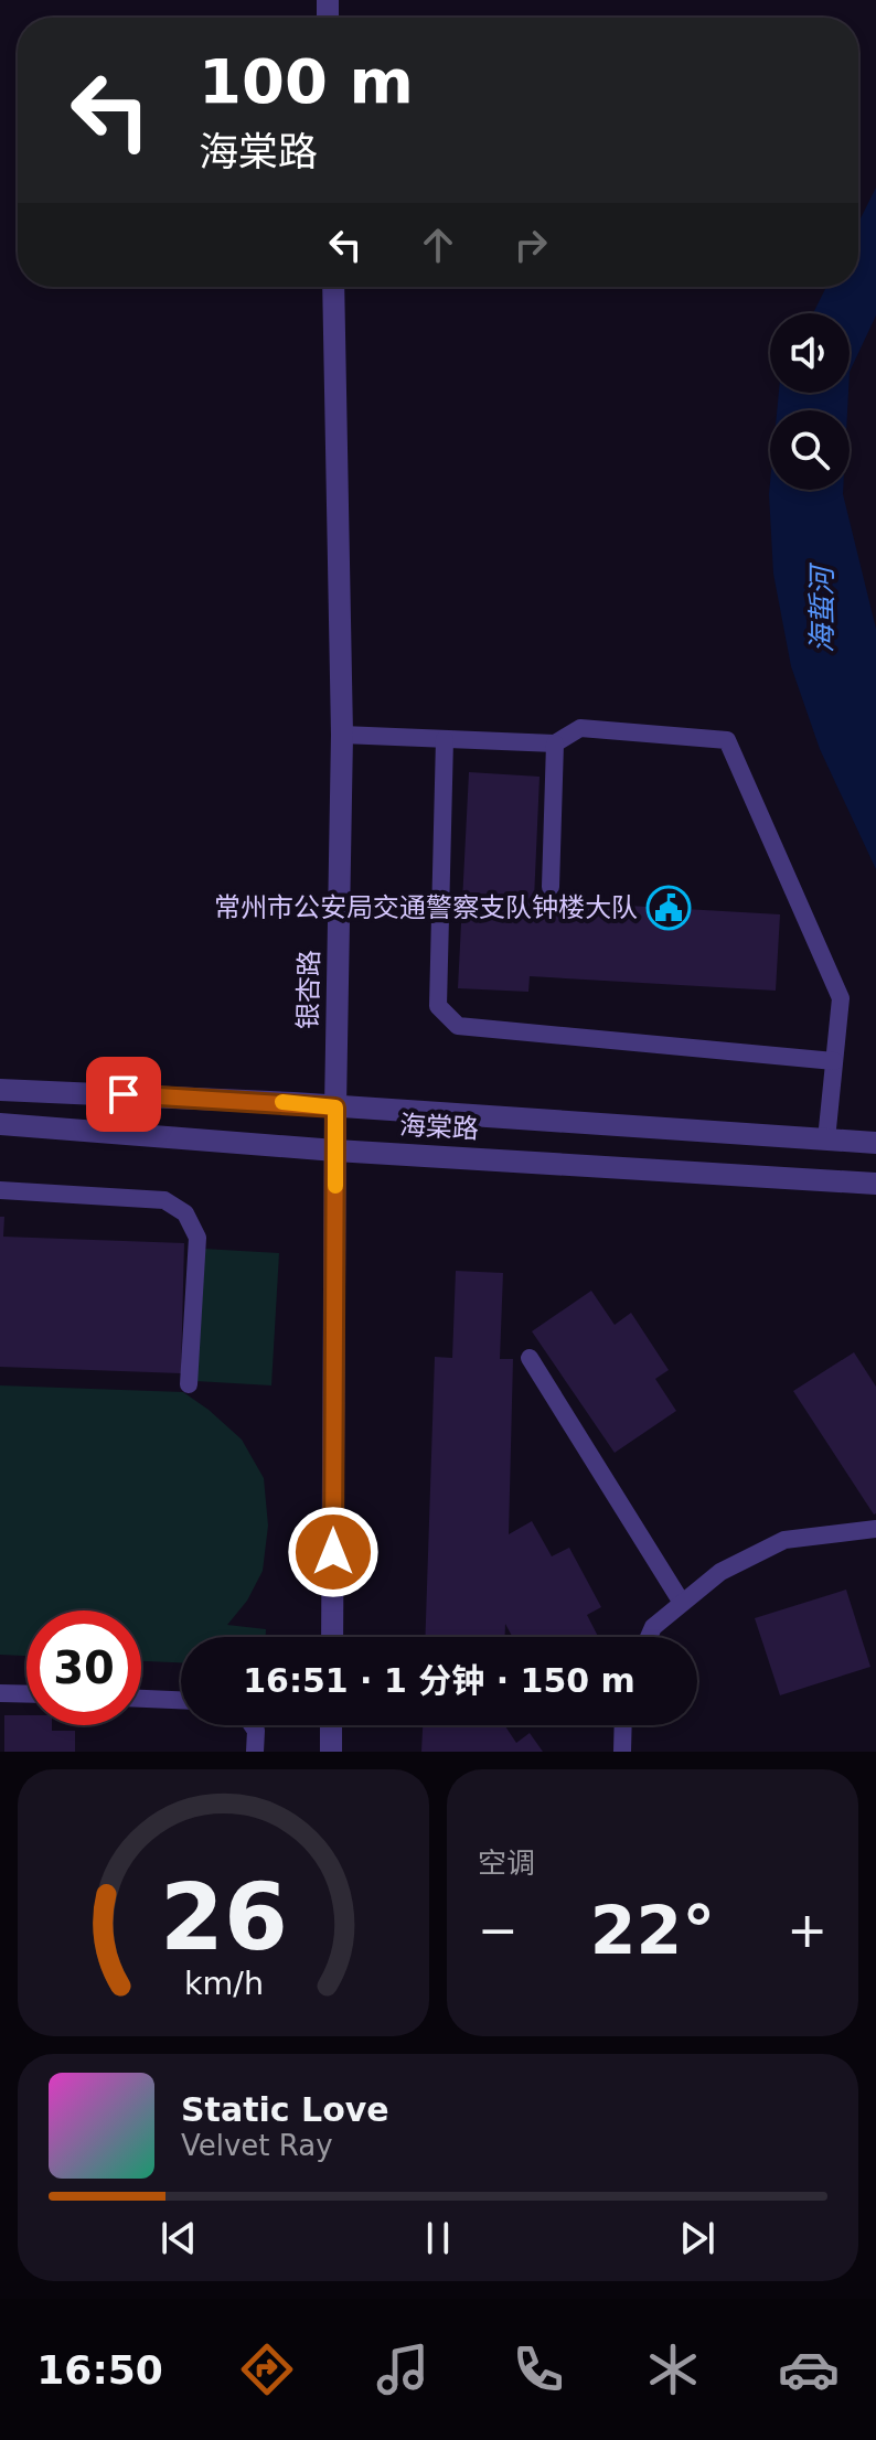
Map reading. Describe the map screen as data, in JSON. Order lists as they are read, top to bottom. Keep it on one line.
{"streets":{"street":["银杏路","海棠路"]},"crossings":[["银杏路","海棠路"]],"water":["海蜇河"],"places":{"public building":["常州市公安局交通警察支队钟楼大队"]},"page":{"turn":["100 m","海棠路"],"limit":"30","trip":"16:51 · 1 分钟 · 150 m","tile":"空调","heat":["−","22°","+"],"song":["Static Love","Velvet Ray"],"tabs":"16:50","gauge":["26","km/h"]}}
